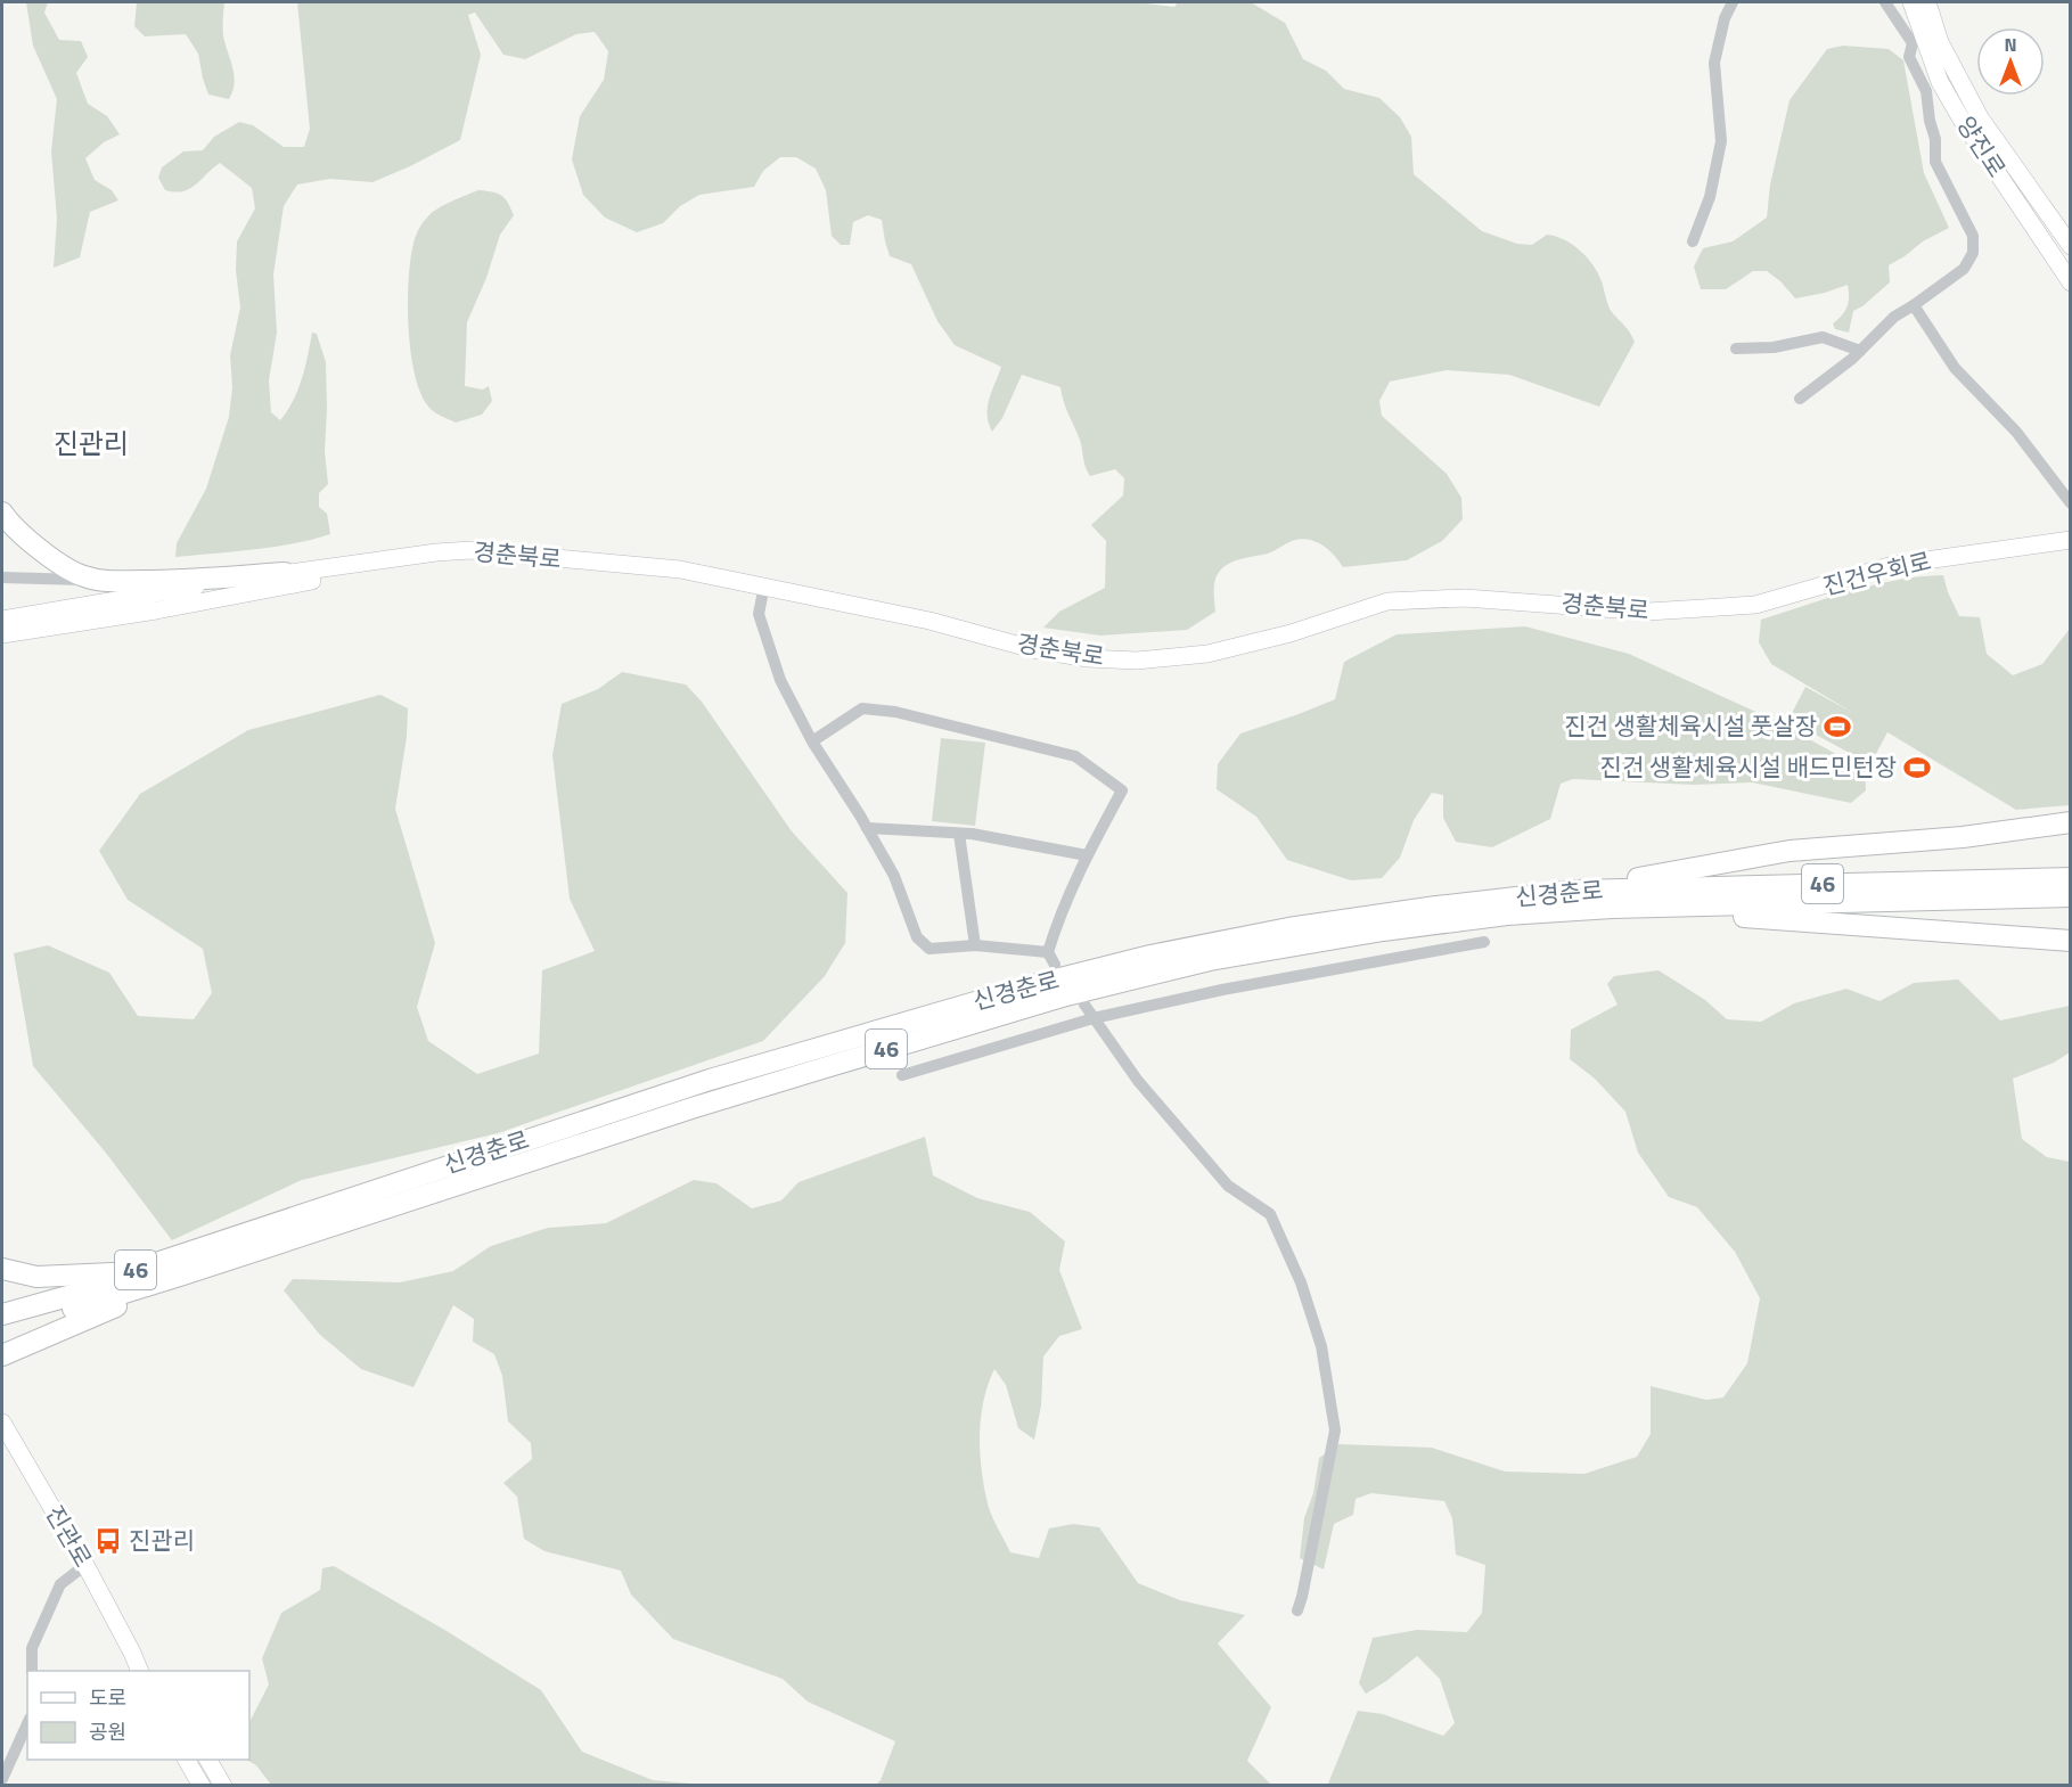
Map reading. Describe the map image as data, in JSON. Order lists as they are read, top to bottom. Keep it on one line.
{"streets":{"highway":["46","신경춘로"],"main road":["양진로","경춘북로","진건우회로","진관로"]},"crossings":[["경춘북로","진건우회로"],["46","신경춘로"]],"districts":["진관리"],"places":{"sports":["진건 생활체육시설 풋살장","진건 생활체육시설 배드민턴장"],"bus stop":["진관리"]},"legend":["도로","공원"],"north":"top"}
